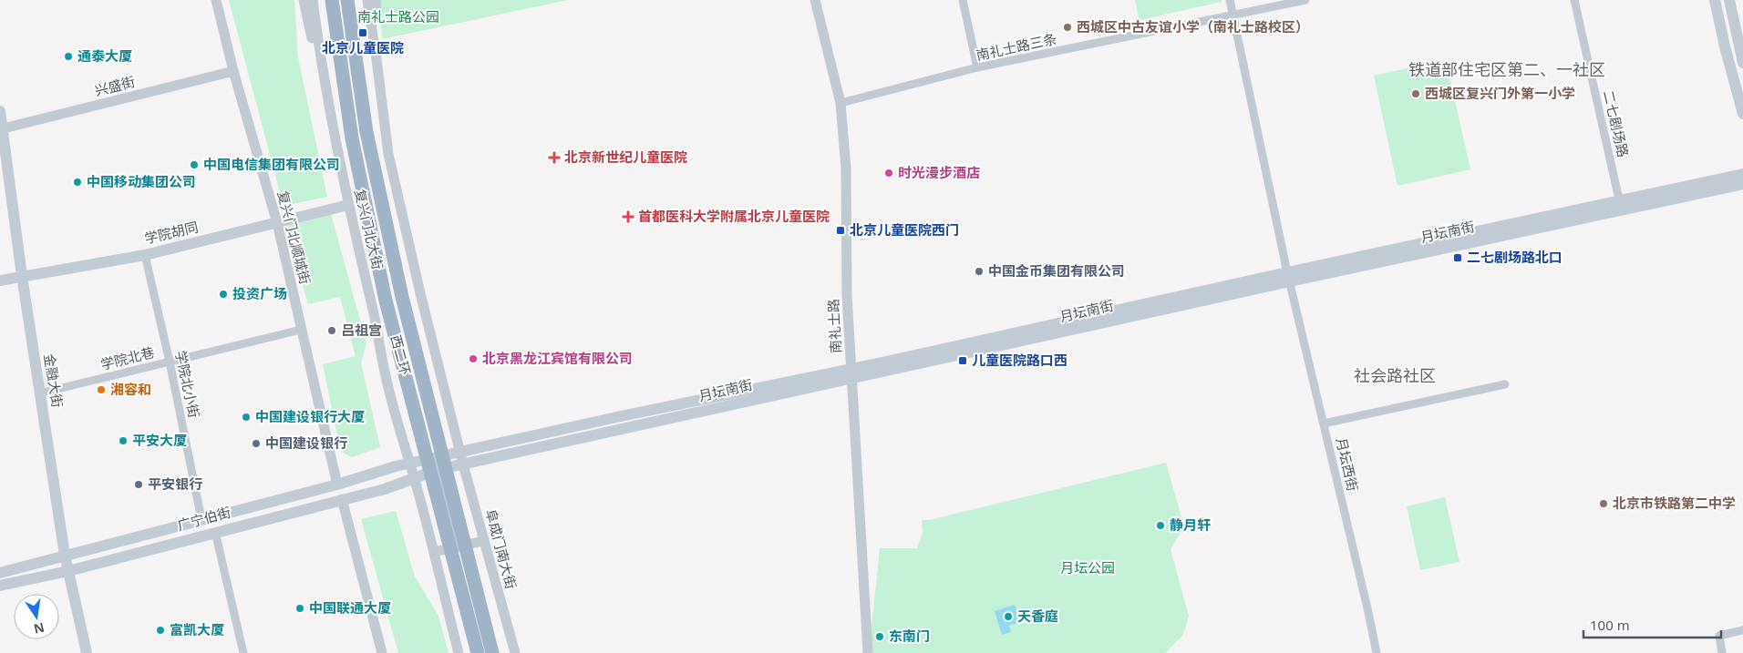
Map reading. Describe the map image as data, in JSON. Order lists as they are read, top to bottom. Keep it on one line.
{"streets":{"highway":["西二环"],"main road":["月坛南街","学院胡同","金融大街","广宁伯街"],"street":["南礼士路三条","兴盛街","二七剧场路","复兴门北大街","复兴门北顺城街","南礼士路","学院北巷","学院北小街","月坛西街","阜成门南大街"]},"crossings":[["南礼士路三条","南礼士路"],["南礼士路三条","月坛西街"],["兴盛街","复兴门北顺城街"],["兴盛街","金融大街"],["二七剧场路","月坛南街"],["复兴门北大街","月坛南街"],["复兴门北大街","学院胡同"],["复兴门北大街","广宁伯街"],["月坛南街","南礼士路"],["月坛南街","月坛西街"],["月坛南街","广宁伯街"],["月坛南街","阜成门南大街"],["学院胡同","复兴门北顺城街"],["学院胡同","金融大街"],["学院胡同","学院北小街"],["复兴门北顺城街","学院北巷"],["复兴门北顺城街","广宁伯街"],["学院北巷","金融大街"],["学院北巷","学院北小街"],["金融大街","广宁伯街"],["学院北小街","广宁伯街"]],"districts":["铁道部住宅区第二、一社区","社会路社区"],"parks":["南礼士路公园","月坛公园"],"places":{"other":["西城区中古友谊小学（南礼士路校区）","通泰大厦","西城区复兴门外第一小学","中国电信集团有限公司","时光漫步酒店","中国移动集团公司","中国金币集团有限公司","投资广场","吕祖宫","北京黑龙江宾馆有限公司","湘容和","中国建设银行大厦","平安大厦","中国建设银行","平安银行","北京市铁路第二中学","静月轩","中国联通大厦","天香庭","富凯大厦","东南门"],"transit":["北京儿童医院","北京儿童医院西门","二七剧场路北口","儿童医院路口西"],"health":["北京新世纪儿童医院","首都医科大学附属北京儿童医院"]},"scale_bar":"100 m","north":"bottom"}
